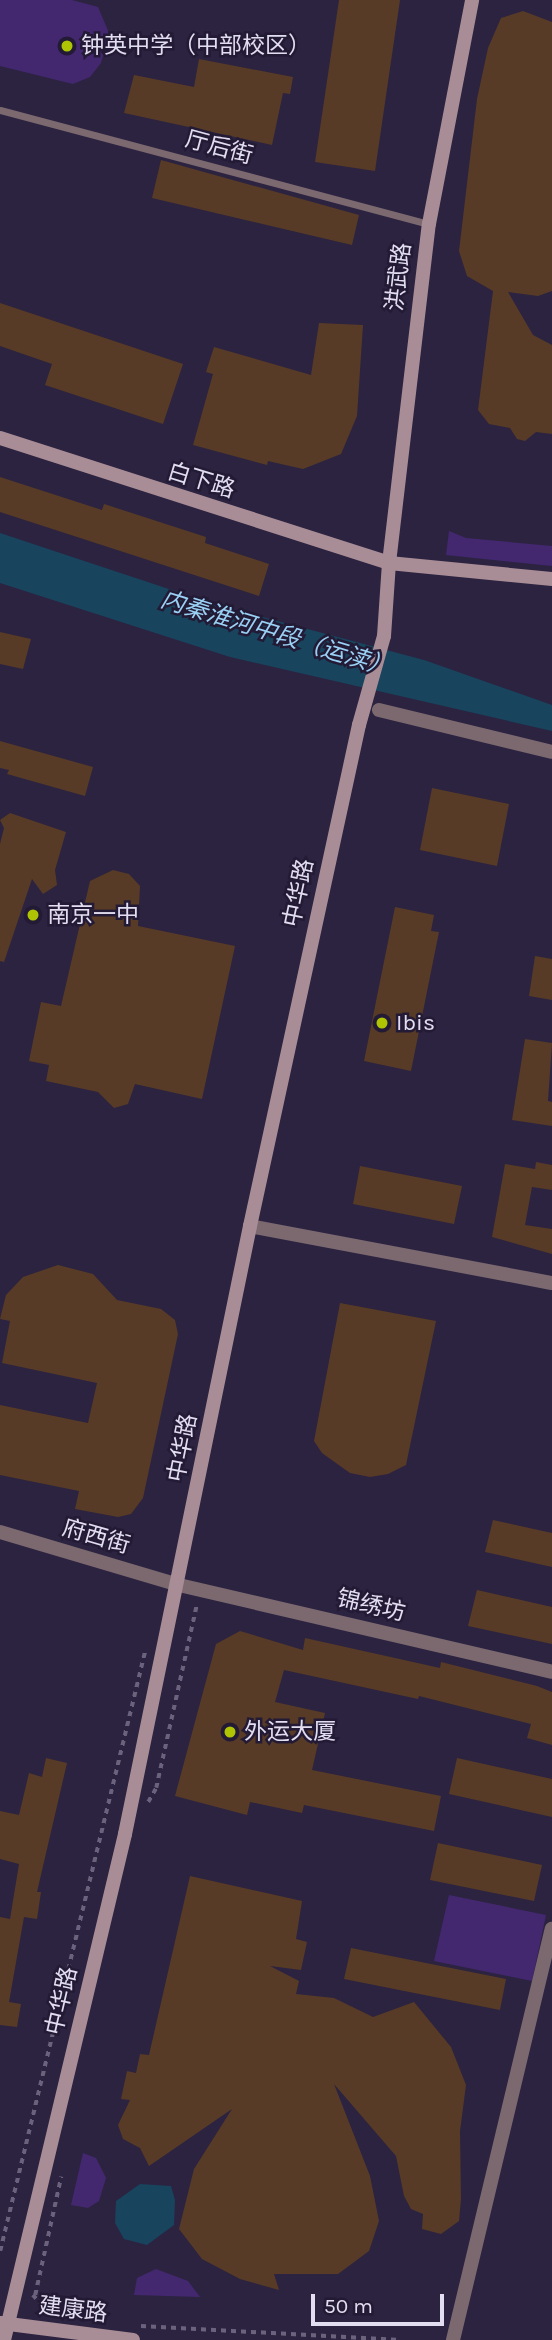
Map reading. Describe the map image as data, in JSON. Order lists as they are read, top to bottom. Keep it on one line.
{"streets":{"main road":["洪武路","白下路","中华路","建康路"],"street":["府西街","锦绣坊"],"lane":["厅后街"]},"crossings":[["厅后街","洪武路"],["洪武路","白下路"],["洪武路","中华路"],["白下路","中华路"],["中华路","府西街"],["中华路","锦绣坊"],["中华路","建康路"],["府西街","锦绣坊"]],"water":["内秦淮河中段（运渎）"],"places":["钟英中学（中部校区）","南京一中","Ibis","外运大厦"],"scale_bar":"50 m"}
